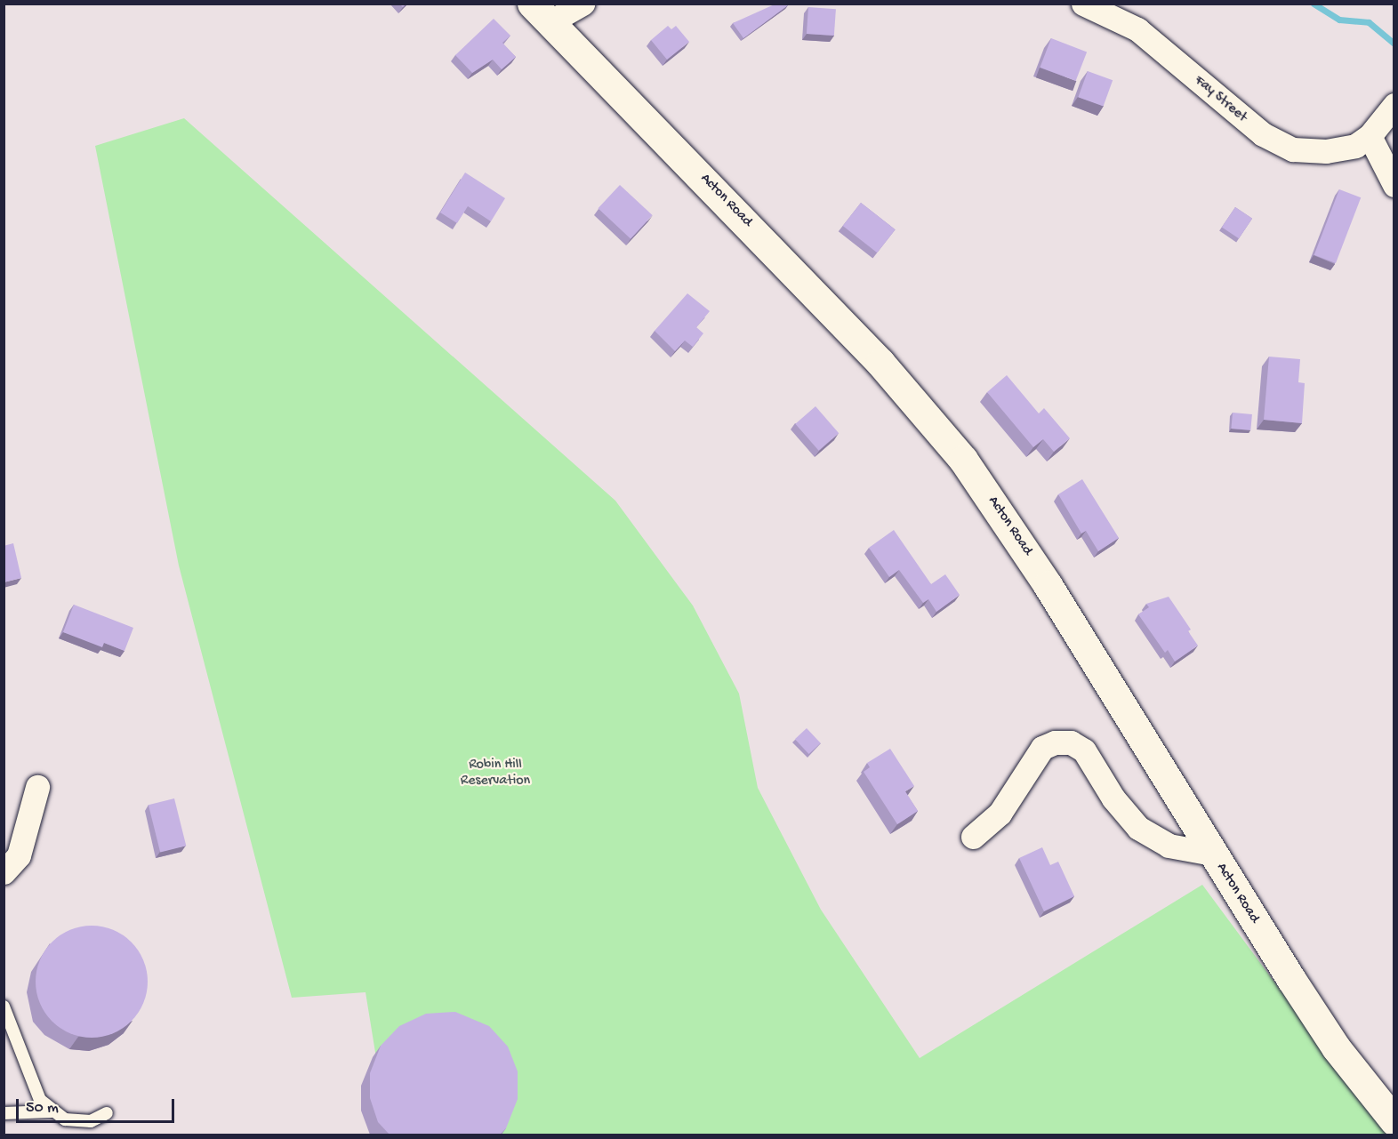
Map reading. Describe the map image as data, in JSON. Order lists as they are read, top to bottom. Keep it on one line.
{"streets":{"main road":["Acton Road"],"street":["Fay Street"]},"parks":["Robin Hill Reservation"],"scale_bar":"50 m"}
